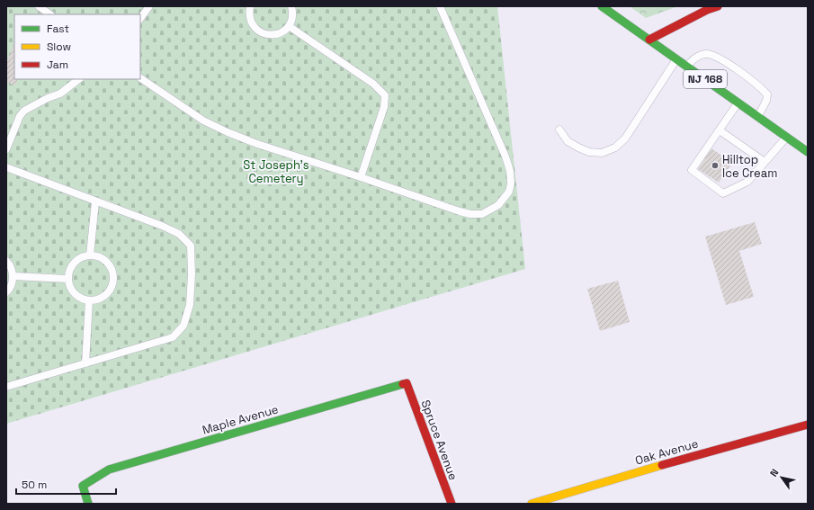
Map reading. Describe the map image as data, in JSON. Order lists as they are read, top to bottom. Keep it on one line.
{"streets":{"street":["NJ 168","Maple Avenue","Spruce Avenue","Oak Avenue"]},"crossings":[["Maple Avenue","Spruce Avenue"]],"parks":["St Joseph's Cemetery"],"places":["Hilltop Ice Cream"],"legend":["Fast","Slow","Jam"],"scale_bar":"50 m","north":"top left"}
